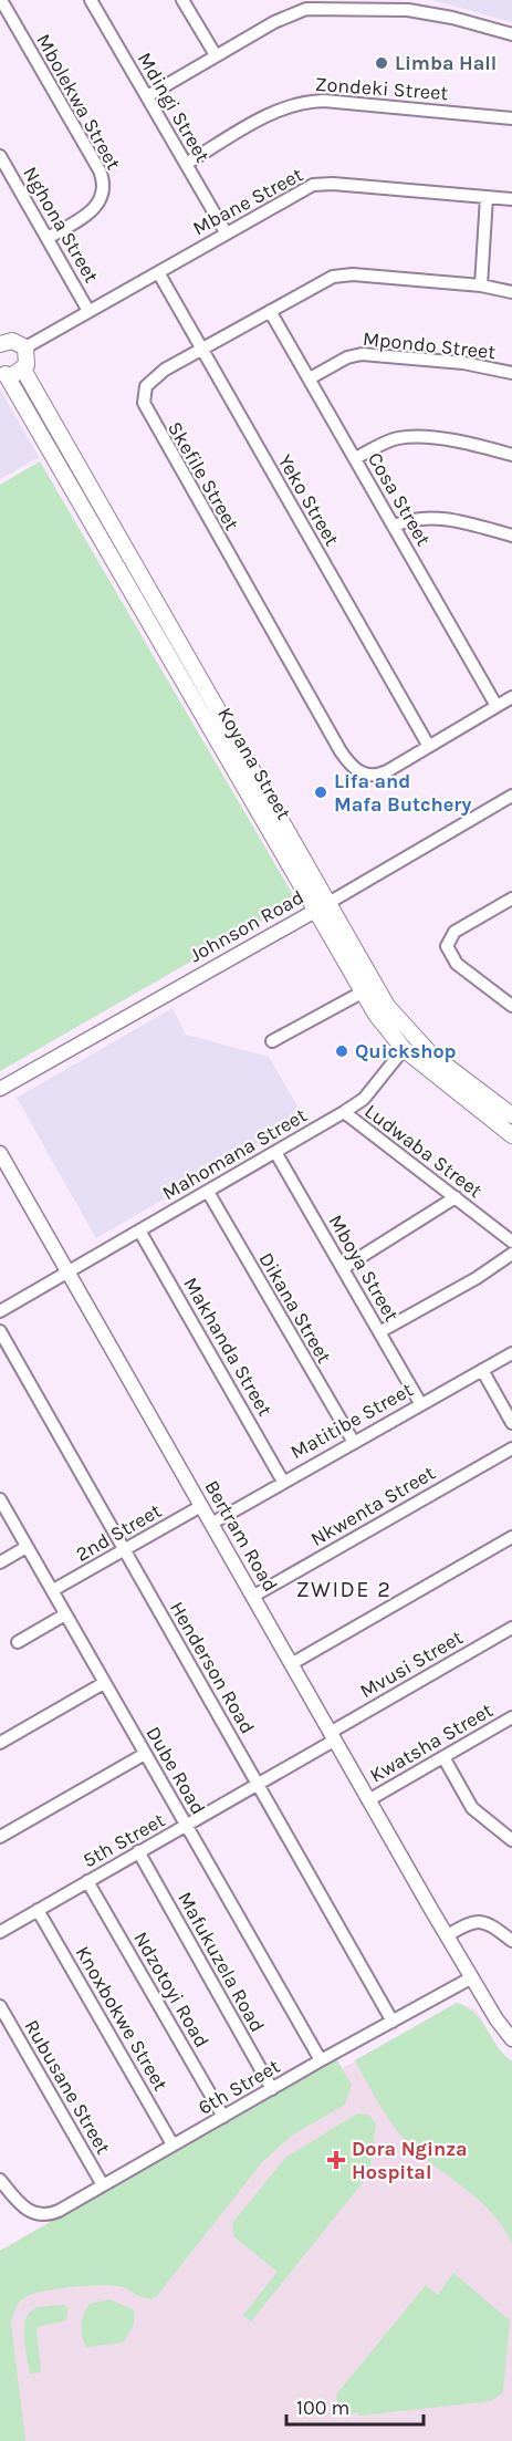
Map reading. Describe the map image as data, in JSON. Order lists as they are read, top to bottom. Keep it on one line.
{"streets":{"main road":["Koyana Street"],"street":["Zondeki Street","Mbolekwa Street","Mdingi Street","Mbane Street","Nghona Street","Mpondo Street","Skefile Street","Cosa Street","Yeko Street","Johnson Road","Ludwaba Street","Mahomana Street","Mboya Street","Dikana Street","Makhanda Street","Matitibe Street","Nkwenta Street","2nd Street","Bertram Road","Mvusi Street","Henderson Road","Kwatsha Street","Dube Road","5th Street","Mafukuzela Road","Ndzotoyi Road","Knoxbokwe Street","Rubusane Street","6th Street"]},"crossings":[["Zondeki Street","Mdingi Street"],["Mbolekwa Street","Nghona Street"],["Mdingi Street","Mbane Street"],["Mbane Street","Nghona Street"],["Mbane Street","Yeko Street"],["Mpondo Street","Cosa Street"],["Skefile Street","Cosa Street"],["Skefile Street","Yeko Street"],["Koyana Street","Johnson Road"],["Koyana Street","Mahomana Street"],["Ludwaba Street","Mahomana Street"],["Mahomana Street","Mboya Street"],["Mahomana Street","Dikana Street"],["Mahomana Street","Makhanda Street"],["Mahomana Street","Bertram Road"],["Mboya Street","Matitibe Street"],["Dikana Street","Matitibe Street"],["Makhanda Street","Matitibe Street"],["Matitibe Street","Bertram Road"],["Nkwenta Street","Bertram Road"],["2nd Street","Bertram Road"],["2nd Street","Henderson Road"],["2nd Street","Dube Road"],["Bertram Road","Mvusi Street"],["Bertram Road","Kwatsha Street"],["Bertram Road","5th Street"],["Bertram Road","6th Street"],["Mvusi Street","5th Street"],["Henderson Road","5th Street"],["Henderson Road","6th Street"],["Dube Road","5th Street"],["Dube Road","6th Street"],["5th Street","Mafukuzela Road"],["5th Street","Ndzotoyi Road"],["5th Street","Knoxbokwe Street"],["Mafukuzela Road","6th Street"],["Ndzotoyi Road","6th Street"],["Knoxbokwe Street","6th Street"],["Rubusane Street","6th Street"]],"districts":["ZWIDE 2"],"places":{"other":["Limba Hall","Lifa and Mafa Butchery","Quickshop"],"health":["Dora Nginza Hospital"]},"scale_bar":"100 m"}
